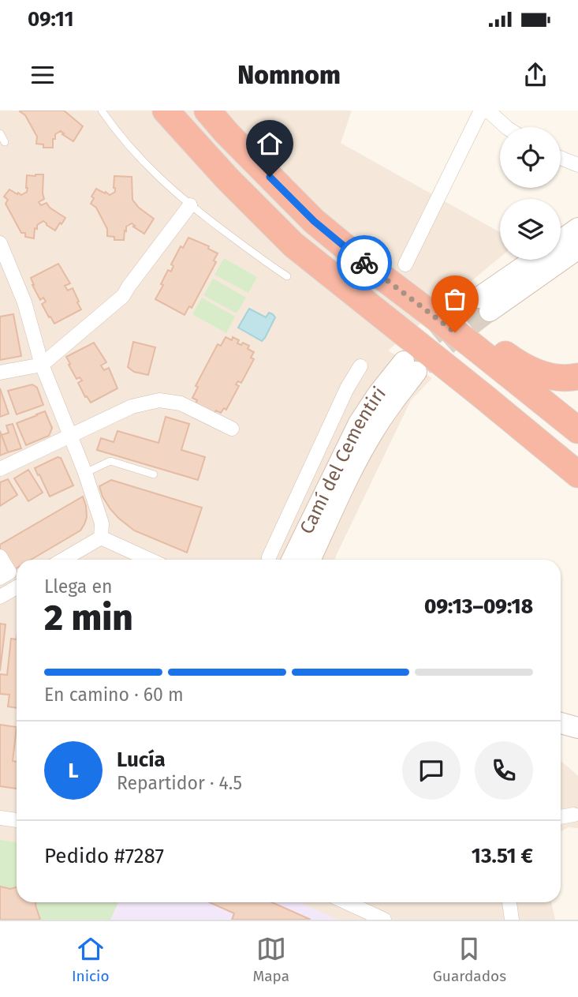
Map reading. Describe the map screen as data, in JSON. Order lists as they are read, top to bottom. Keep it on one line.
{"streets":{"street":["Camí del Cementiri"]},"page":{"status":"09:11","header":"Nomnom","heading":["2 min","Llega en","09:13–09:18"],"panel":["Lucía","Repartidor · 4.5","Pedido #7287","13.51 €"],"bar":"En camino · 60 m","round":"L","tabs":["Inicio","Mapa","Guardados"]}}
